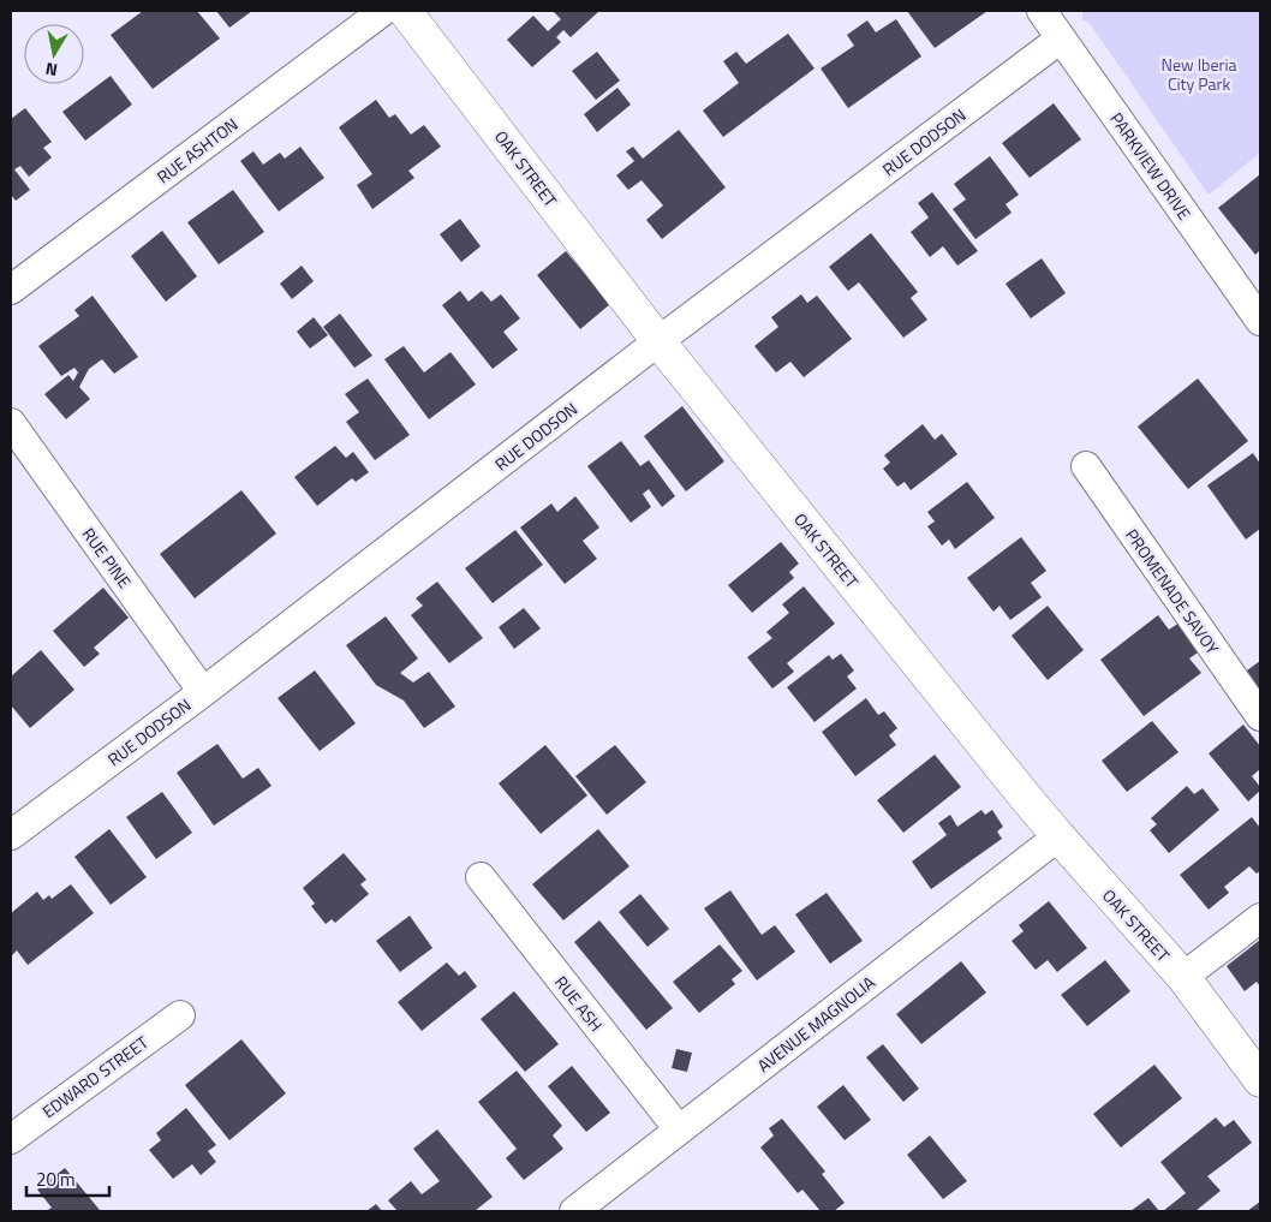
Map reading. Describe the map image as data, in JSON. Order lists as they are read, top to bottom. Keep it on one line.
{"streets":{"main road":["OAK STREET"],"street":["RUE DODSON","RUE ASHTON","PARKVIEW DRIVE","RUE PINE","PROMENADE SAVOY","RUE ASH","AVENUE MAGNOLIA","EDWARD STREET"]},"crossings":[["RUE DODSON","PARKVIEW DRIVE"],["RUE DODSON","OAK STREET"],["RUE DODSON","RUE PINE"],["OAK STREET","AVENUE MAGNOLIA"],["RUE ASH","AVENUE MAGNOLIA"]],"parks":["New Iberia City Park"],"scale_bar":"20 m","north":"bottom"}
